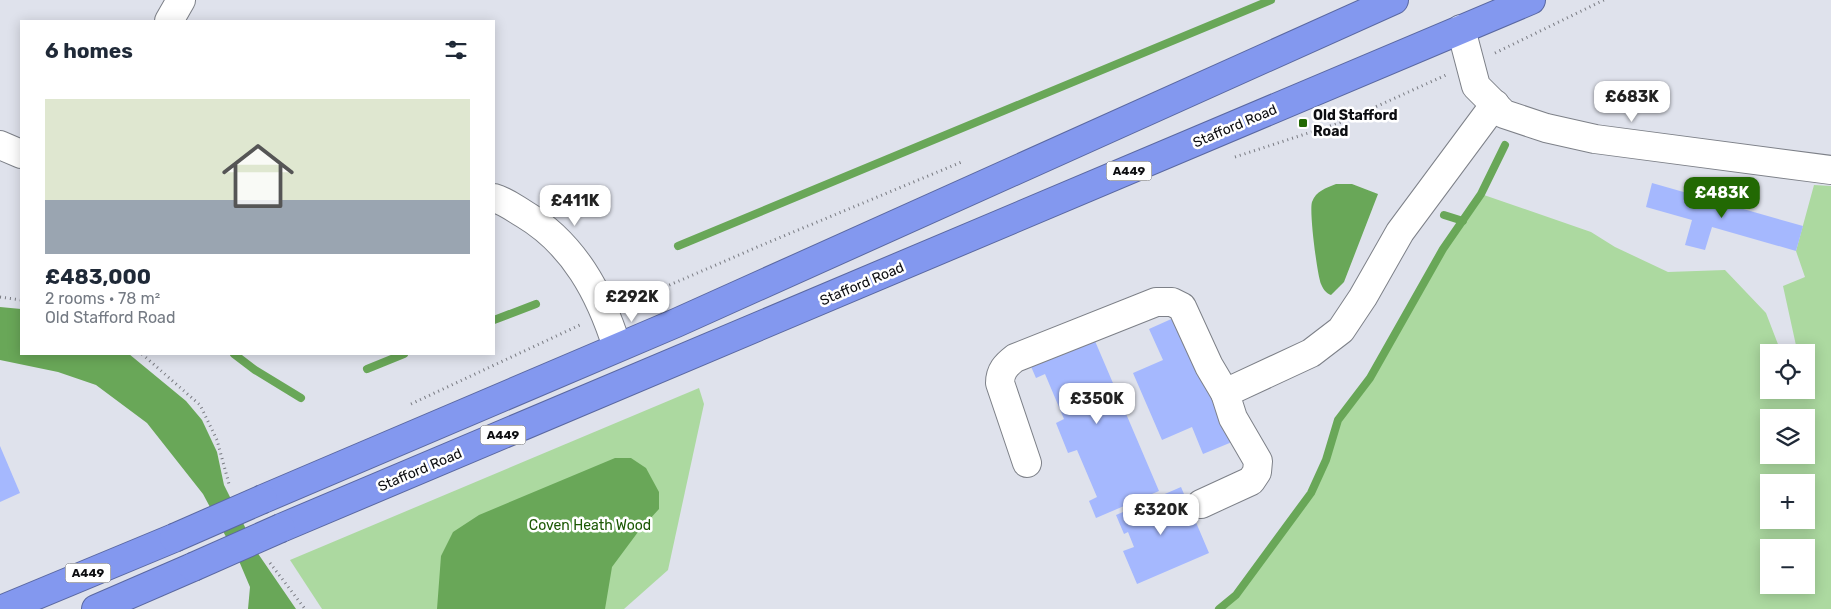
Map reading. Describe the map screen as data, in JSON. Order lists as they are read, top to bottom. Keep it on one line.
{"streets":{"highway":["Stafford Road","A449"]},"parks":["Coven Heath Wood"],"places":{"transit":["Old Stafford Road"]},"page":{"heading":"6 homes","list":[{"name":"£483,000","note":"2 rooms · 78 m² · Old Stafford Road"}],"price":["£683K","£483K","£411K","£292K","£350K","£320K"],"map_buttons":["+","−"]}}
